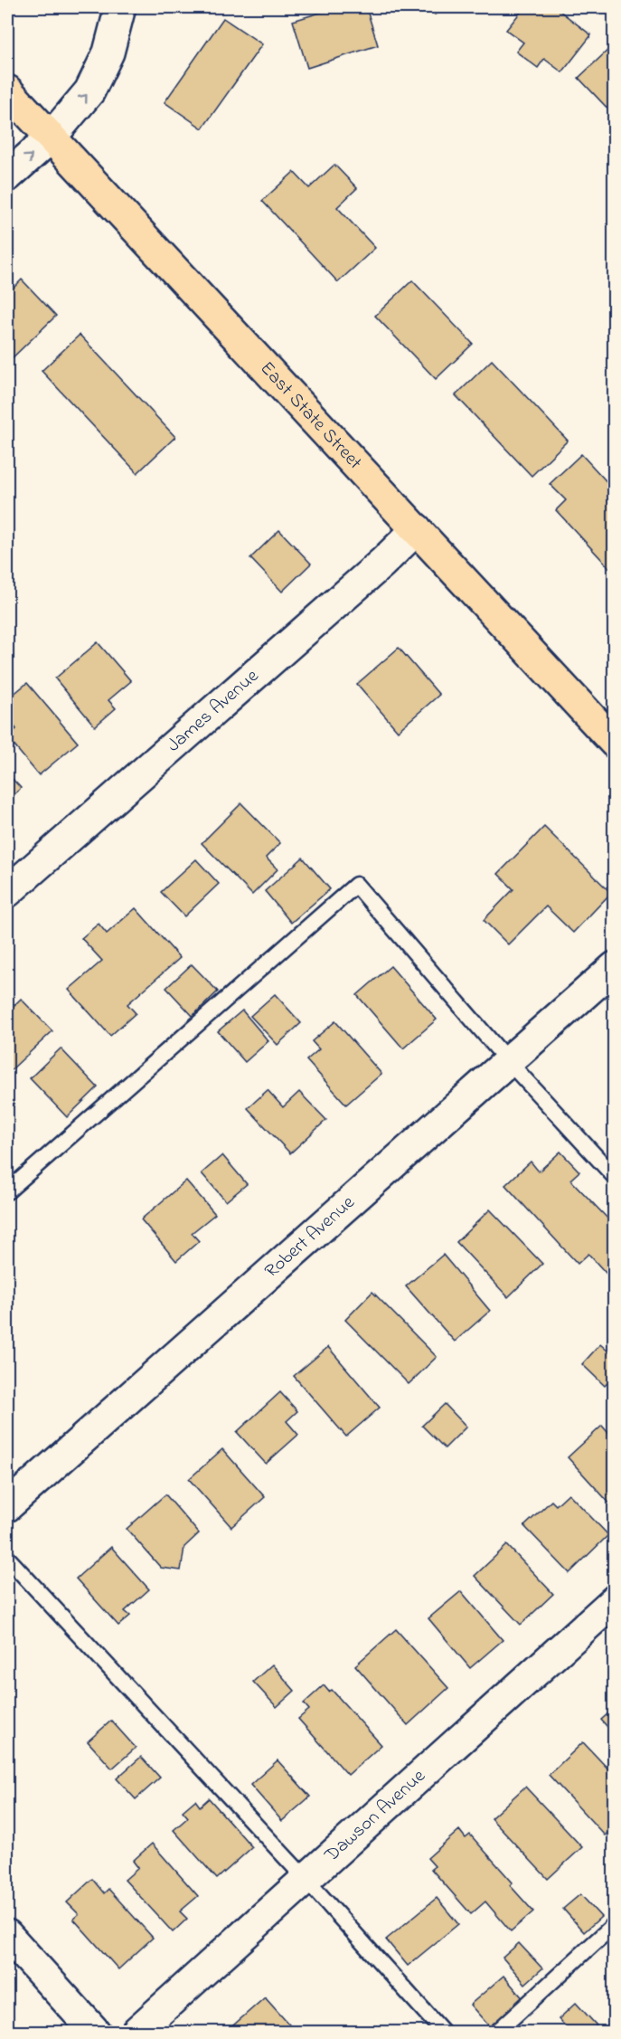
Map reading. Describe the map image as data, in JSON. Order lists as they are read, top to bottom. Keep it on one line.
{"streets":{"main road":["East State Street"],"street":["James Avenue","Robert Avenue","Dawson Avenue"]},"crossings":[["East State Street","James Avenue"]]}
